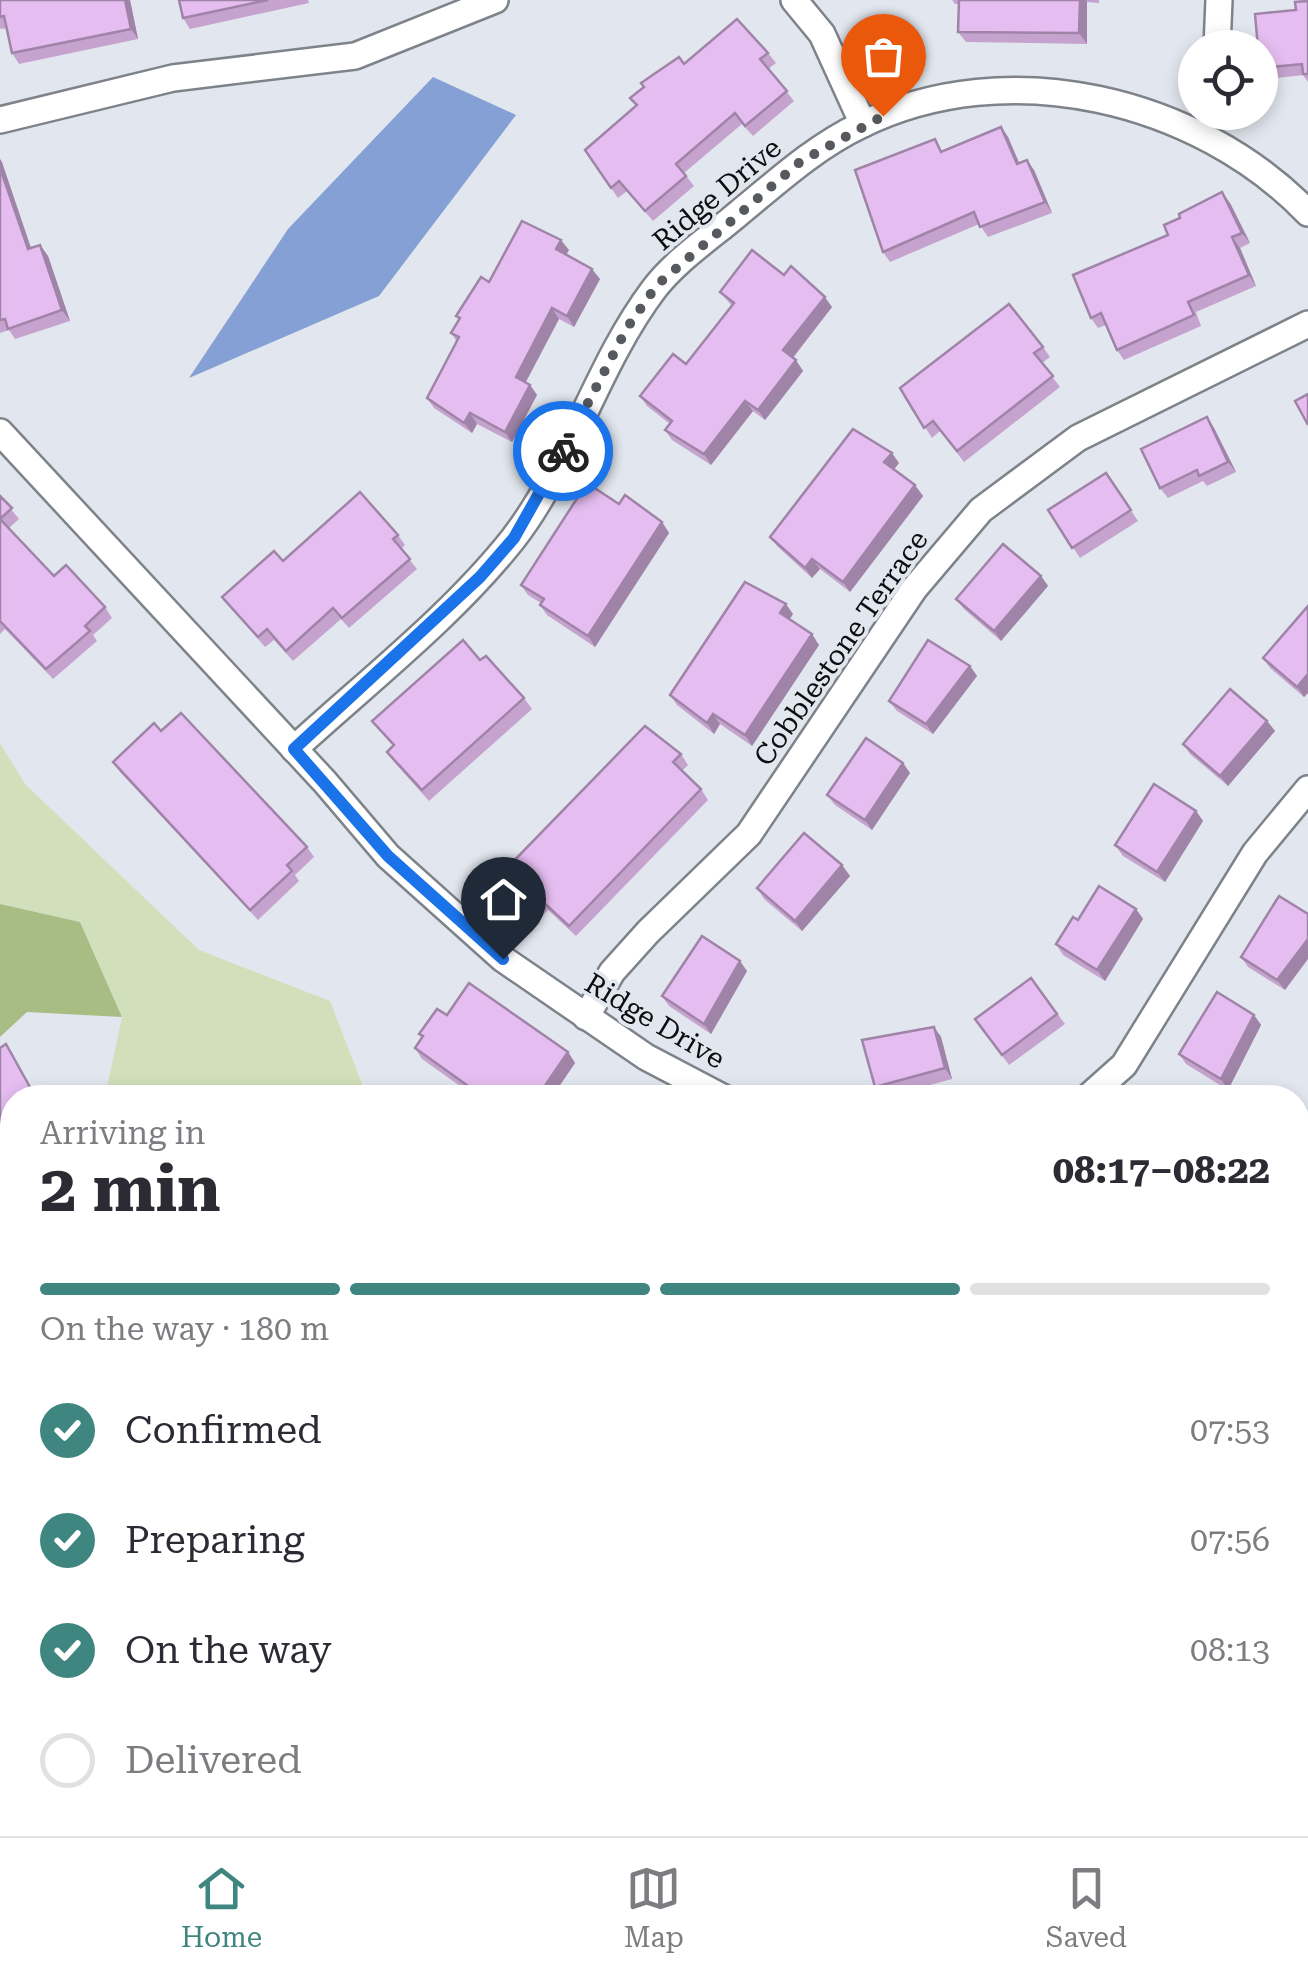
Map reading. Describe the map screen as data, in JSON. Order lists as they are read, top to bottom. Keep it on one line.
{"streets":{"street":["Ridge Drive","Cobblestone Terrace"]},"crossings":[["Ridge Drive","Cobblestone Terrace"]],"page":{"heading":["2 min","Arriving in","08:17–08:22"],"bar":"On the way · 180 m","list":[["Confirmed","07:53"],["Preparing","07:56"],["On the way","08:13"],"Delivered"],"tabs":["Home","Map","Saved"]}}
